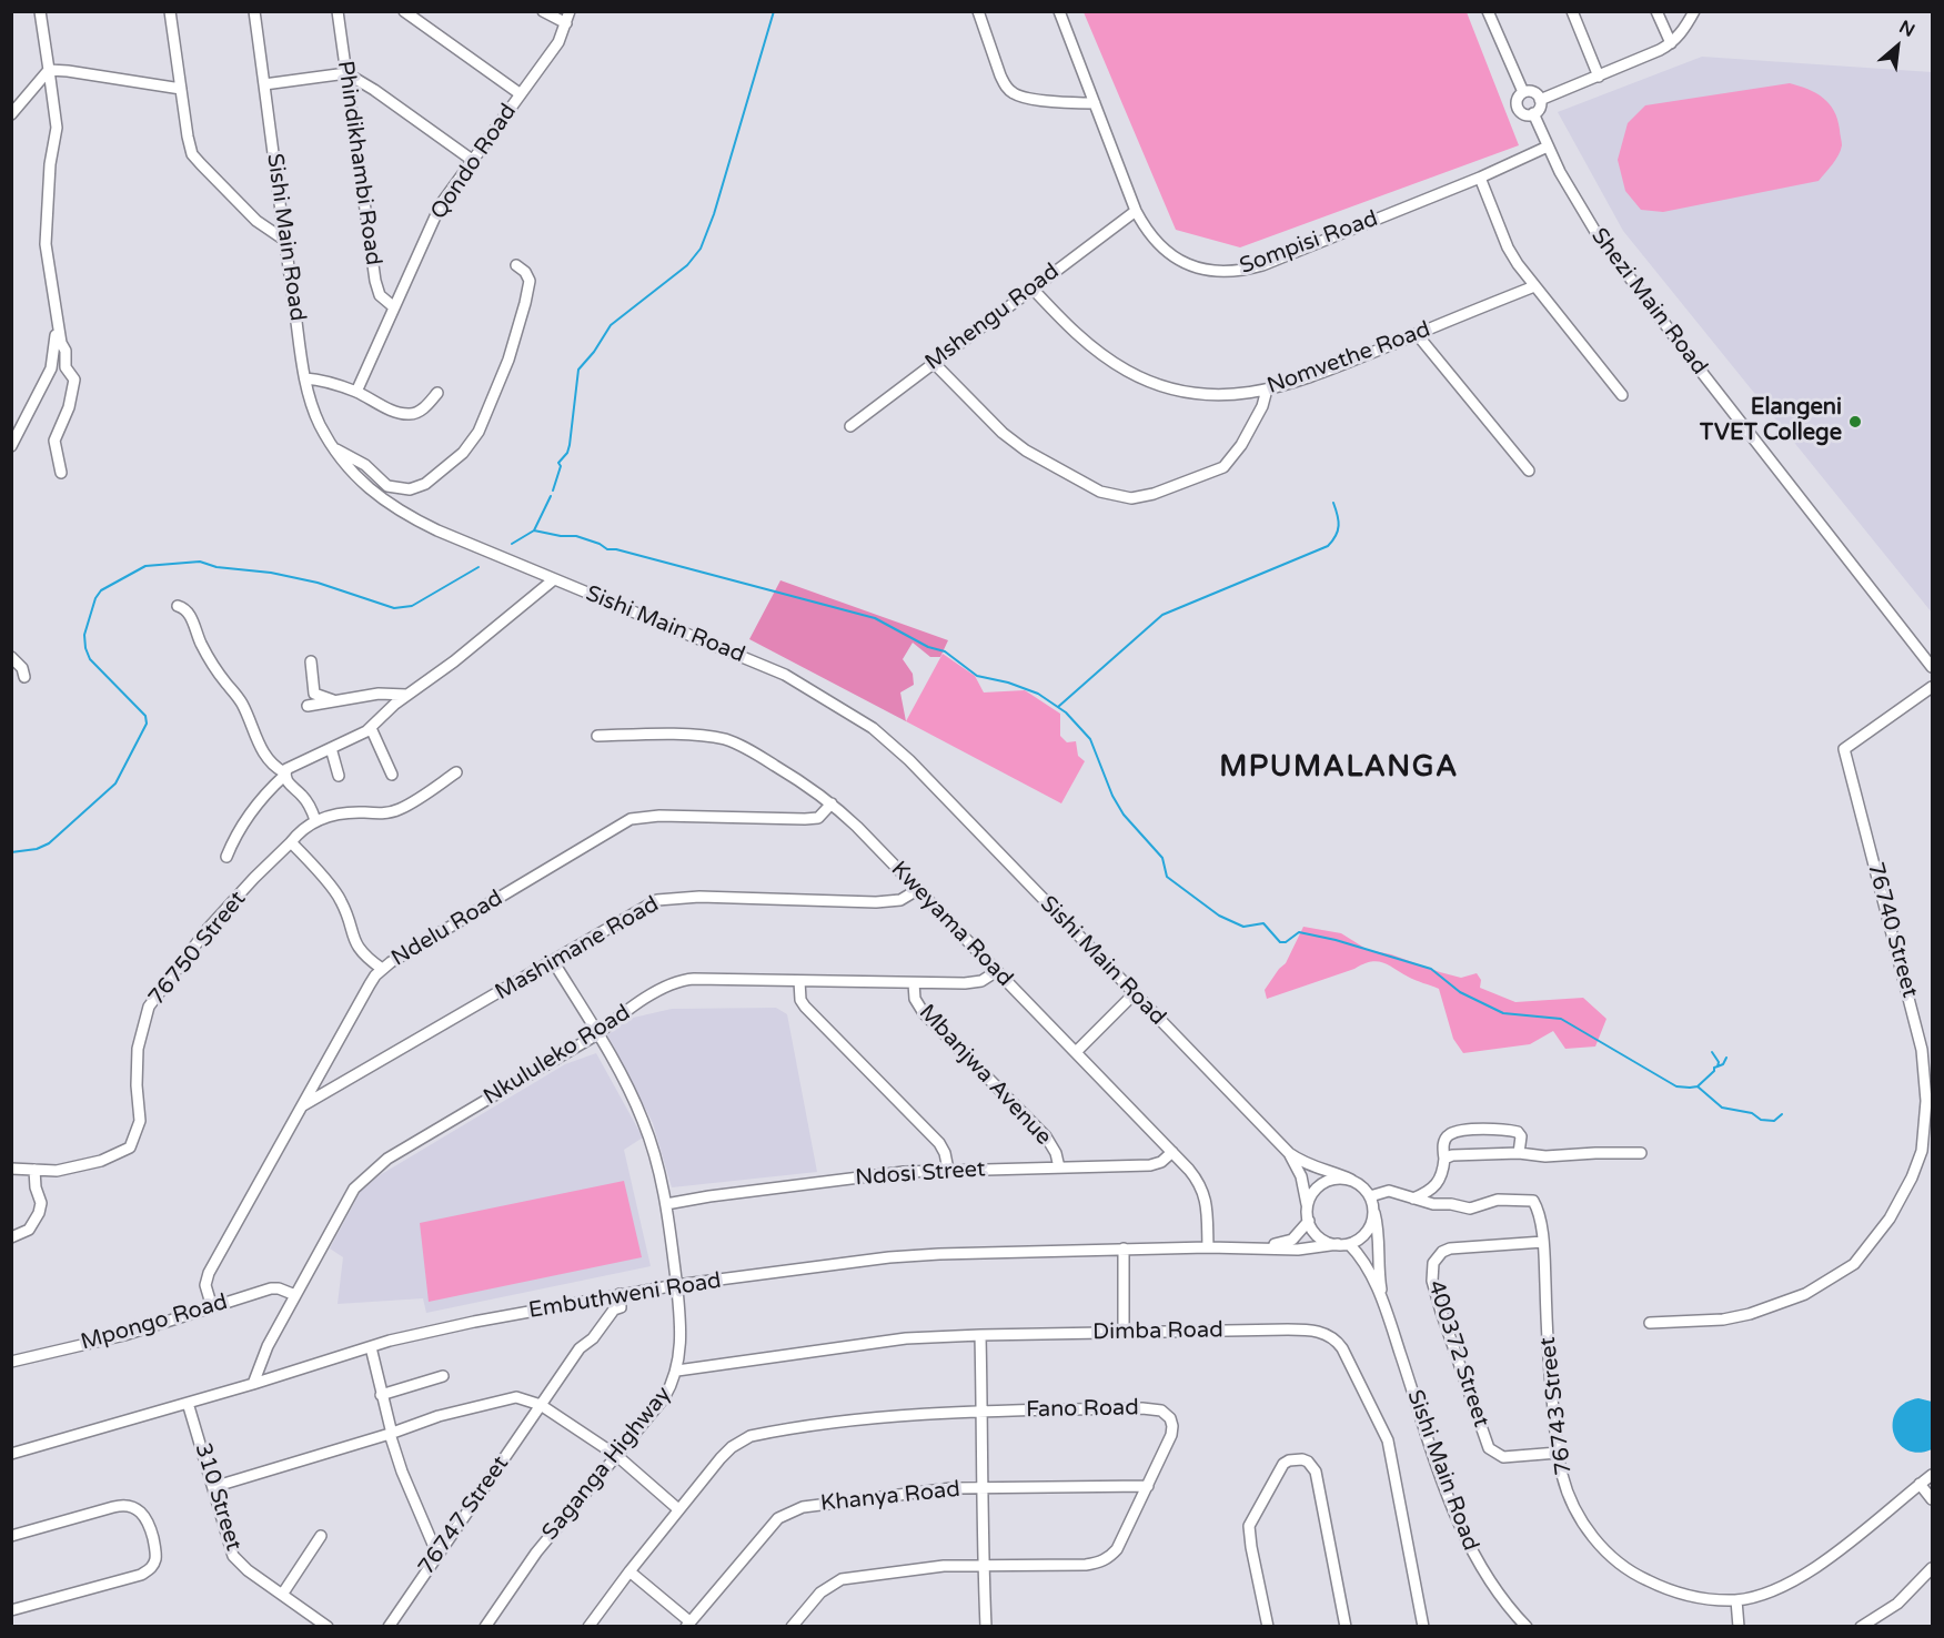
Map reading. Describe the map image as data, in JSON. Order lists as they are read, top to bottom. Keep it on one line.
{"streets":{"street":["Qondo Road","Phindikhambi Road","Sishi Main Road","Sompisi Road","Shezi Main Road","Mshengu Road","Nomvethe Road","Kweyama Road","Ndelu Road","76740 Street","76750 Street","Mashimane Road","Nkululeko Road","Mbanjwa Avenue","Ndosi Street","Embuthweni Road","Mpongo Road","Dimba Road","400372 Street","76743 Street","Fano Road","Saganga Highway","310 Street","Khanya Road","76747 Street"]},"crossings":[["Qondo Road","Phindikhambi Road"],["Sishi Main Road","Embuthweni Road"],["Sishi Main Road","76743 Street"],["Sompisi Road","Shezi Main Road"],["Sompisi Road","Mshengu Road"],["Mshengu Road","Nomvethe Road"],["Kweyama Road","Ndelu Road"],["Kweyama Road","Mashimane Road"],["Kweyama Road","Nkululeko Road"],["Kweyama Road","Ndosi Street"],["Kweyama Road","Embuthweni Road"],["Ndelu Road","Mashimane Road"],["Ndelu Road","Mpongo Road"],["Mashimane Road","Saganga Highway"],["Nkululeko Road","Mbanjwa Avenue"],["Nkululeko Road","Embuthweni Road"],["Nkululeko Road","Mpongo Road"],["Nkululeko Road","Saganga Highway"],["Mbanjwa Avenue","Ndosi Street"],["Ndosi Street","Saganga Highway"],["Embuthweni Road","76743 Street"],["Embuthweni Road","Saganga Highway"],["Embuthweni Road","310 Street"],["Embuthweni Road","76747 Street"],["Dimba Road","Saganga Highway"],["400372 Street","76743 Street"],["Fano Road","Khanya Road"]],"districts":["MPUMALANGA"],"places":["Elangeni TVET College"],"north":"top right"}
